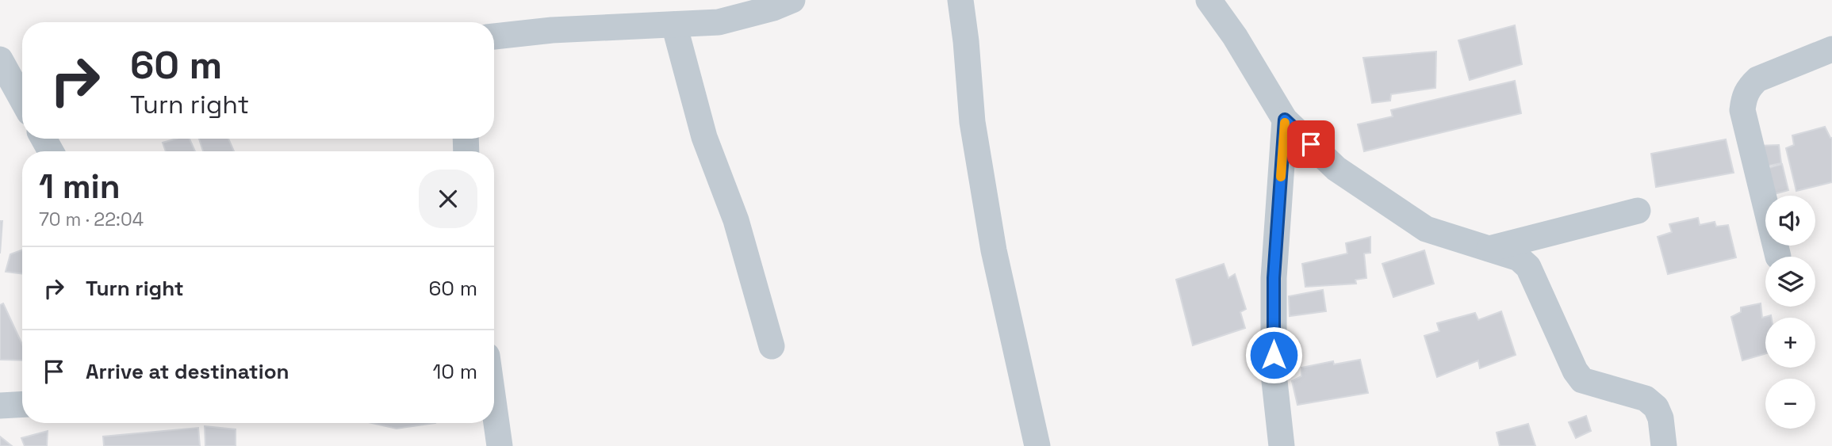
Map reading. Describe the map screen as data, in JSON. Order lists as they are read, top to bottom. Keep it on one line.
{"page":{"turn":["60 m","Turn right"],"heading":["1 min","70 m · 22:04"],"map_buttons":["+","−"],"list":[{"name":"Turn right","value":"60 m"},{"name":"Arrive at destination","value":"10 m"}]}}
